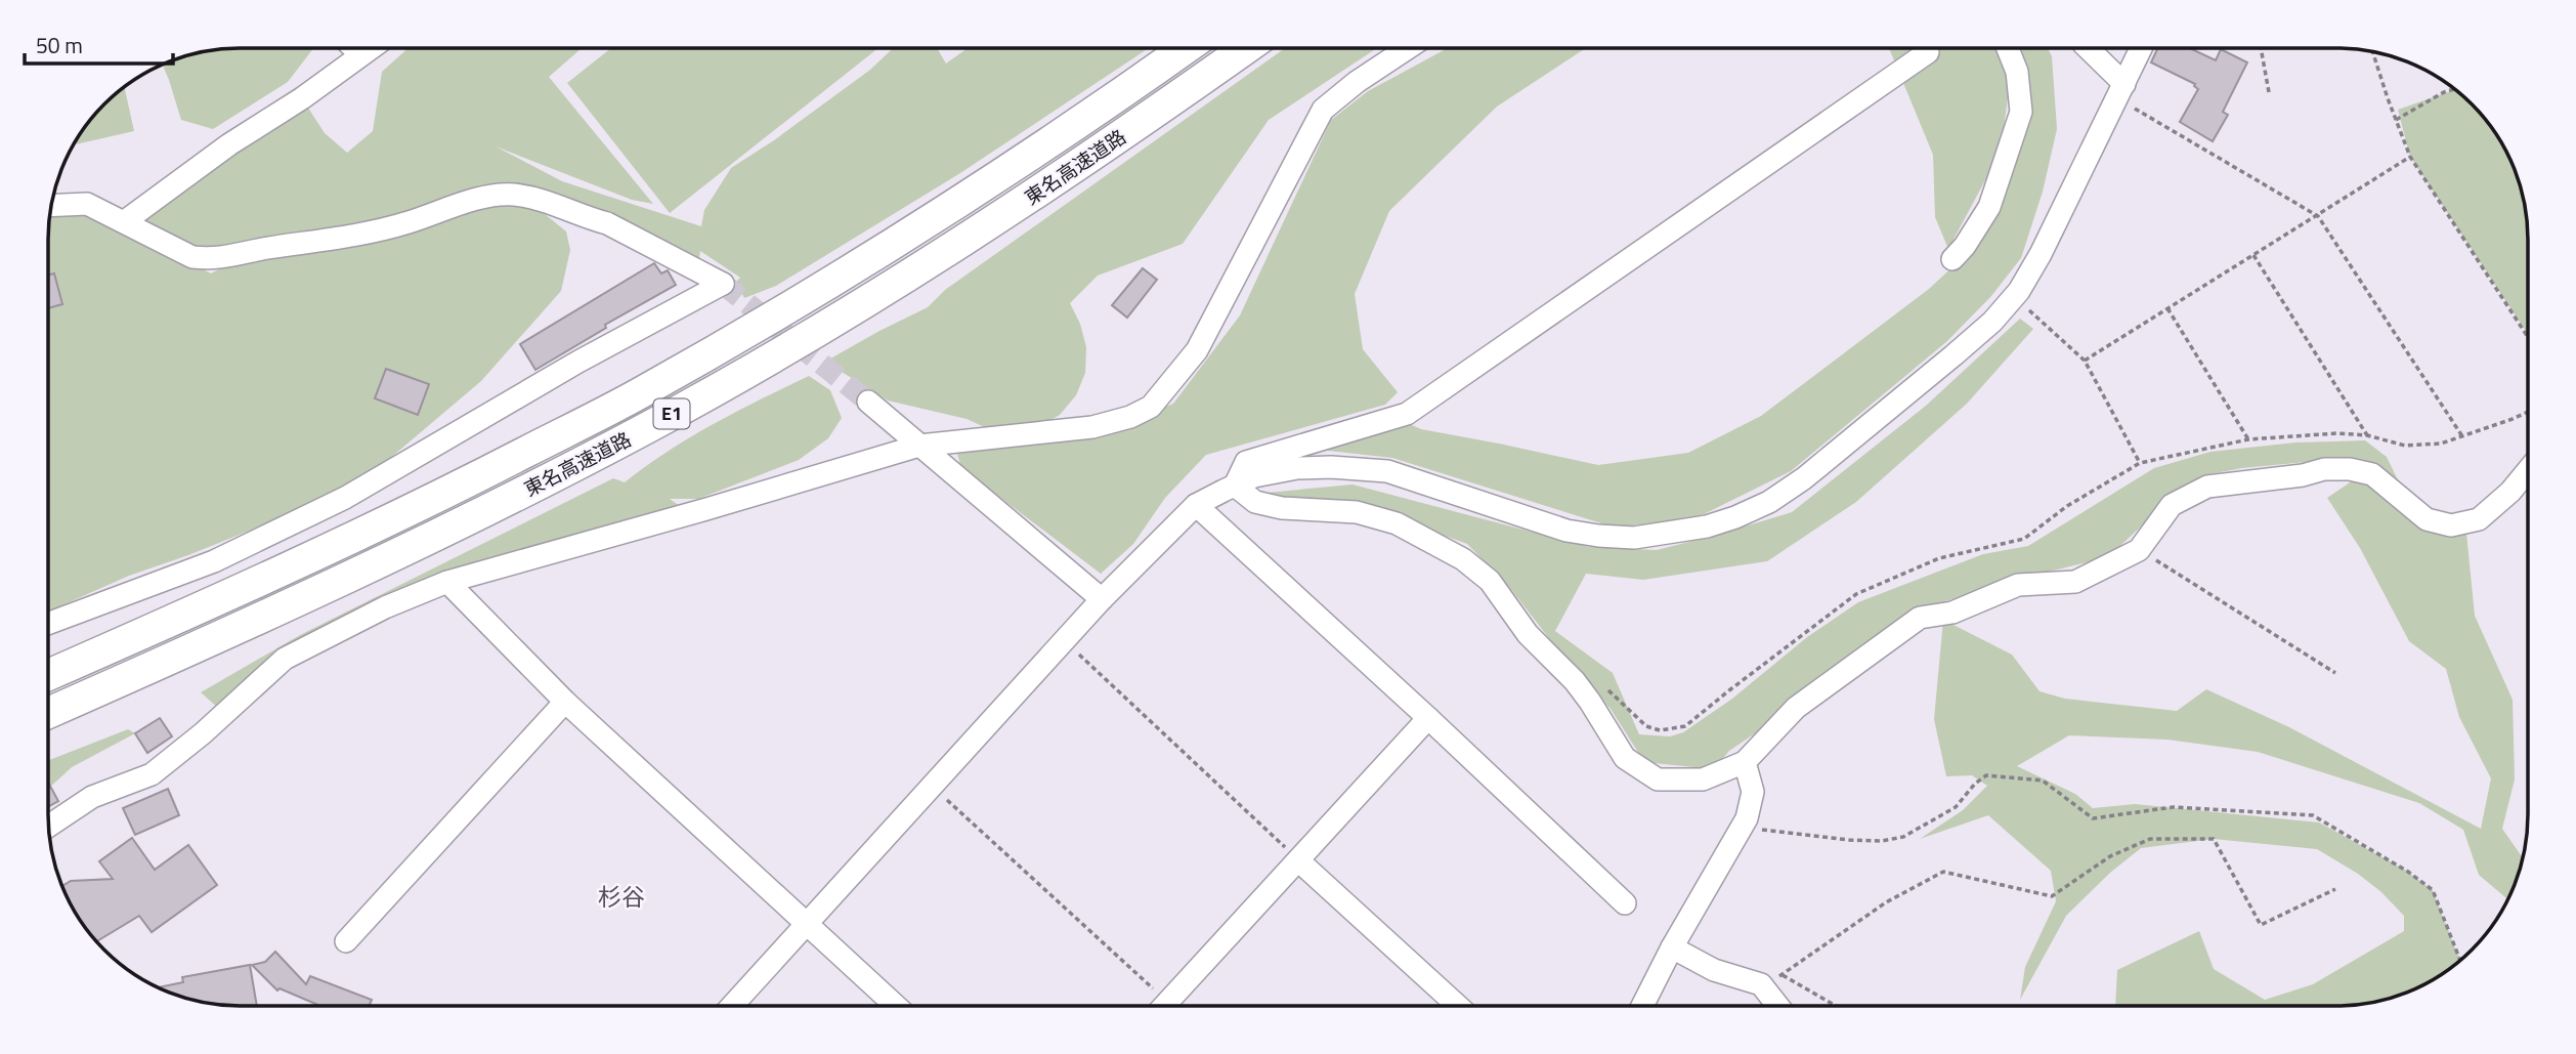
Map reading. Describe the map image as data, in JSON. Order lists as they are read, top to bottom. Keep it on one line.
{"streets":{"highway":["東名高速道路","E1"]},"districts":["杉谷"],"scale_bar":"50 m"}
